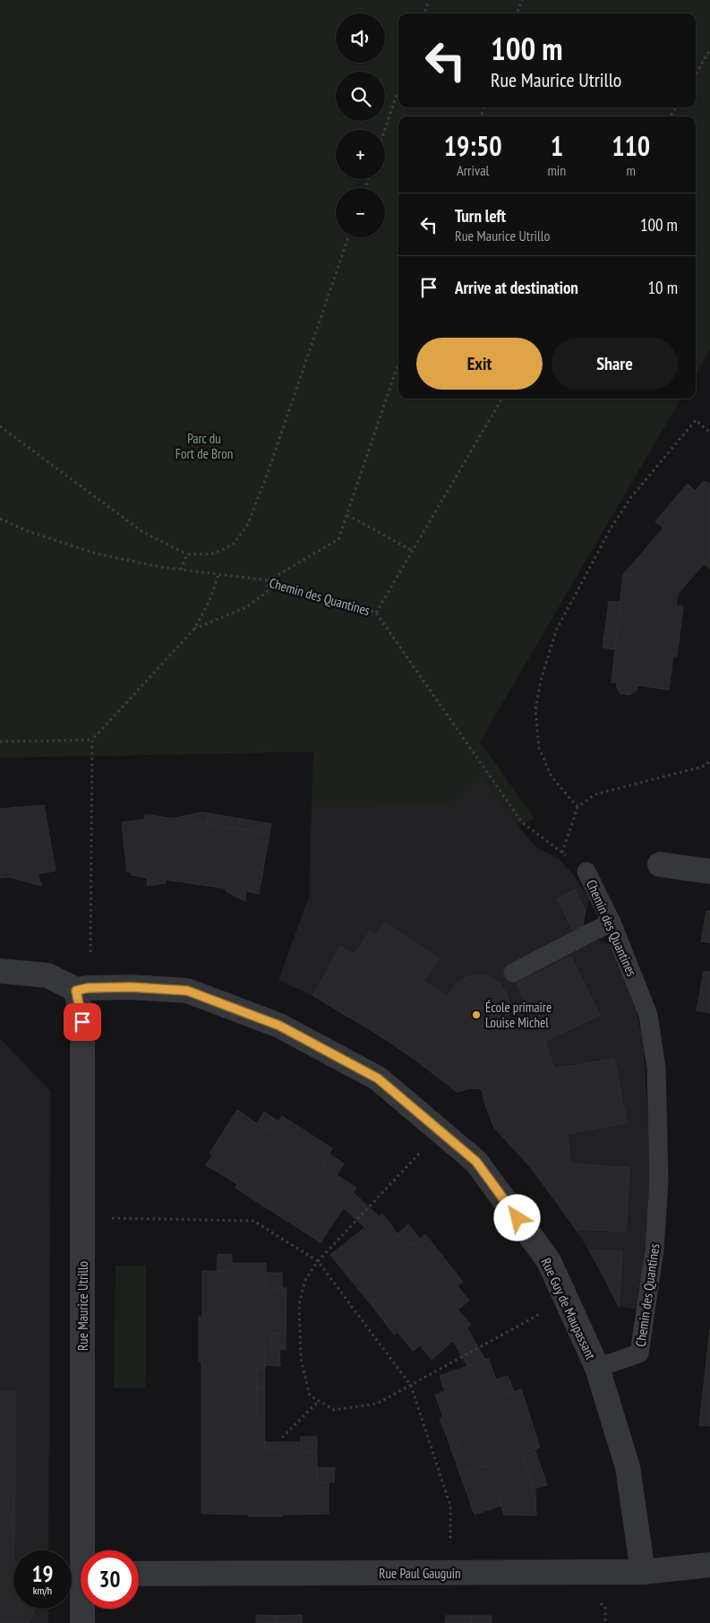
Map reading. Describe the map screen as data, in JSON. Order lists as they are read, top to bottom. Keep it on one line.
{"streets":{"street":["Rue Maurice Utrillo","Rue Guy de Maupassant","Rue Paul Gauguin"],"lane":["Chemin des Quantines"]},"crossings":[["Chemin des Quantines","Rue Guy de Maupassant"],["Rue Maurice Utrillo","Rue Guy de Maupassant"],["Rue Guy de Maupassant","Rue Paul Gauguin"]],"parks":["Parc du Fort de Bron"],"places":["École primaire Louise Michel"],"page":{"map_buttons":["+","−"],"turn":["100 m","Rue Maurice Utrillo"],"eta":["19:50","Arrival","1","min","110","m"],"list":[{"name":"Turn left","note":"Rue Maurice Utrillo","value":"100 m"},{"name":"Arrive at destination","value":"10 m"}],"buttons":["Exit","Share"],"speed":"19 km/h","limit":"30"}}
